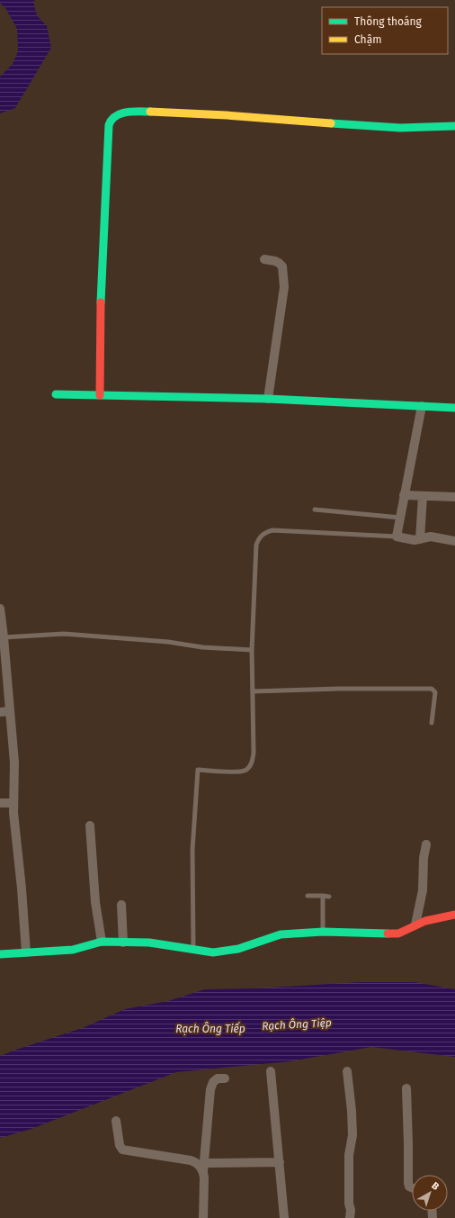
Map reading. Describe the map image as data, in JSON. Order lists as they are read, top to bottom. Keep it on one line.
{"water":["Rạch Ông Tiệp","Rạch Ông Tiếp"],"legend":["Thông thoáng","Chậm"],"north":"top right"}
